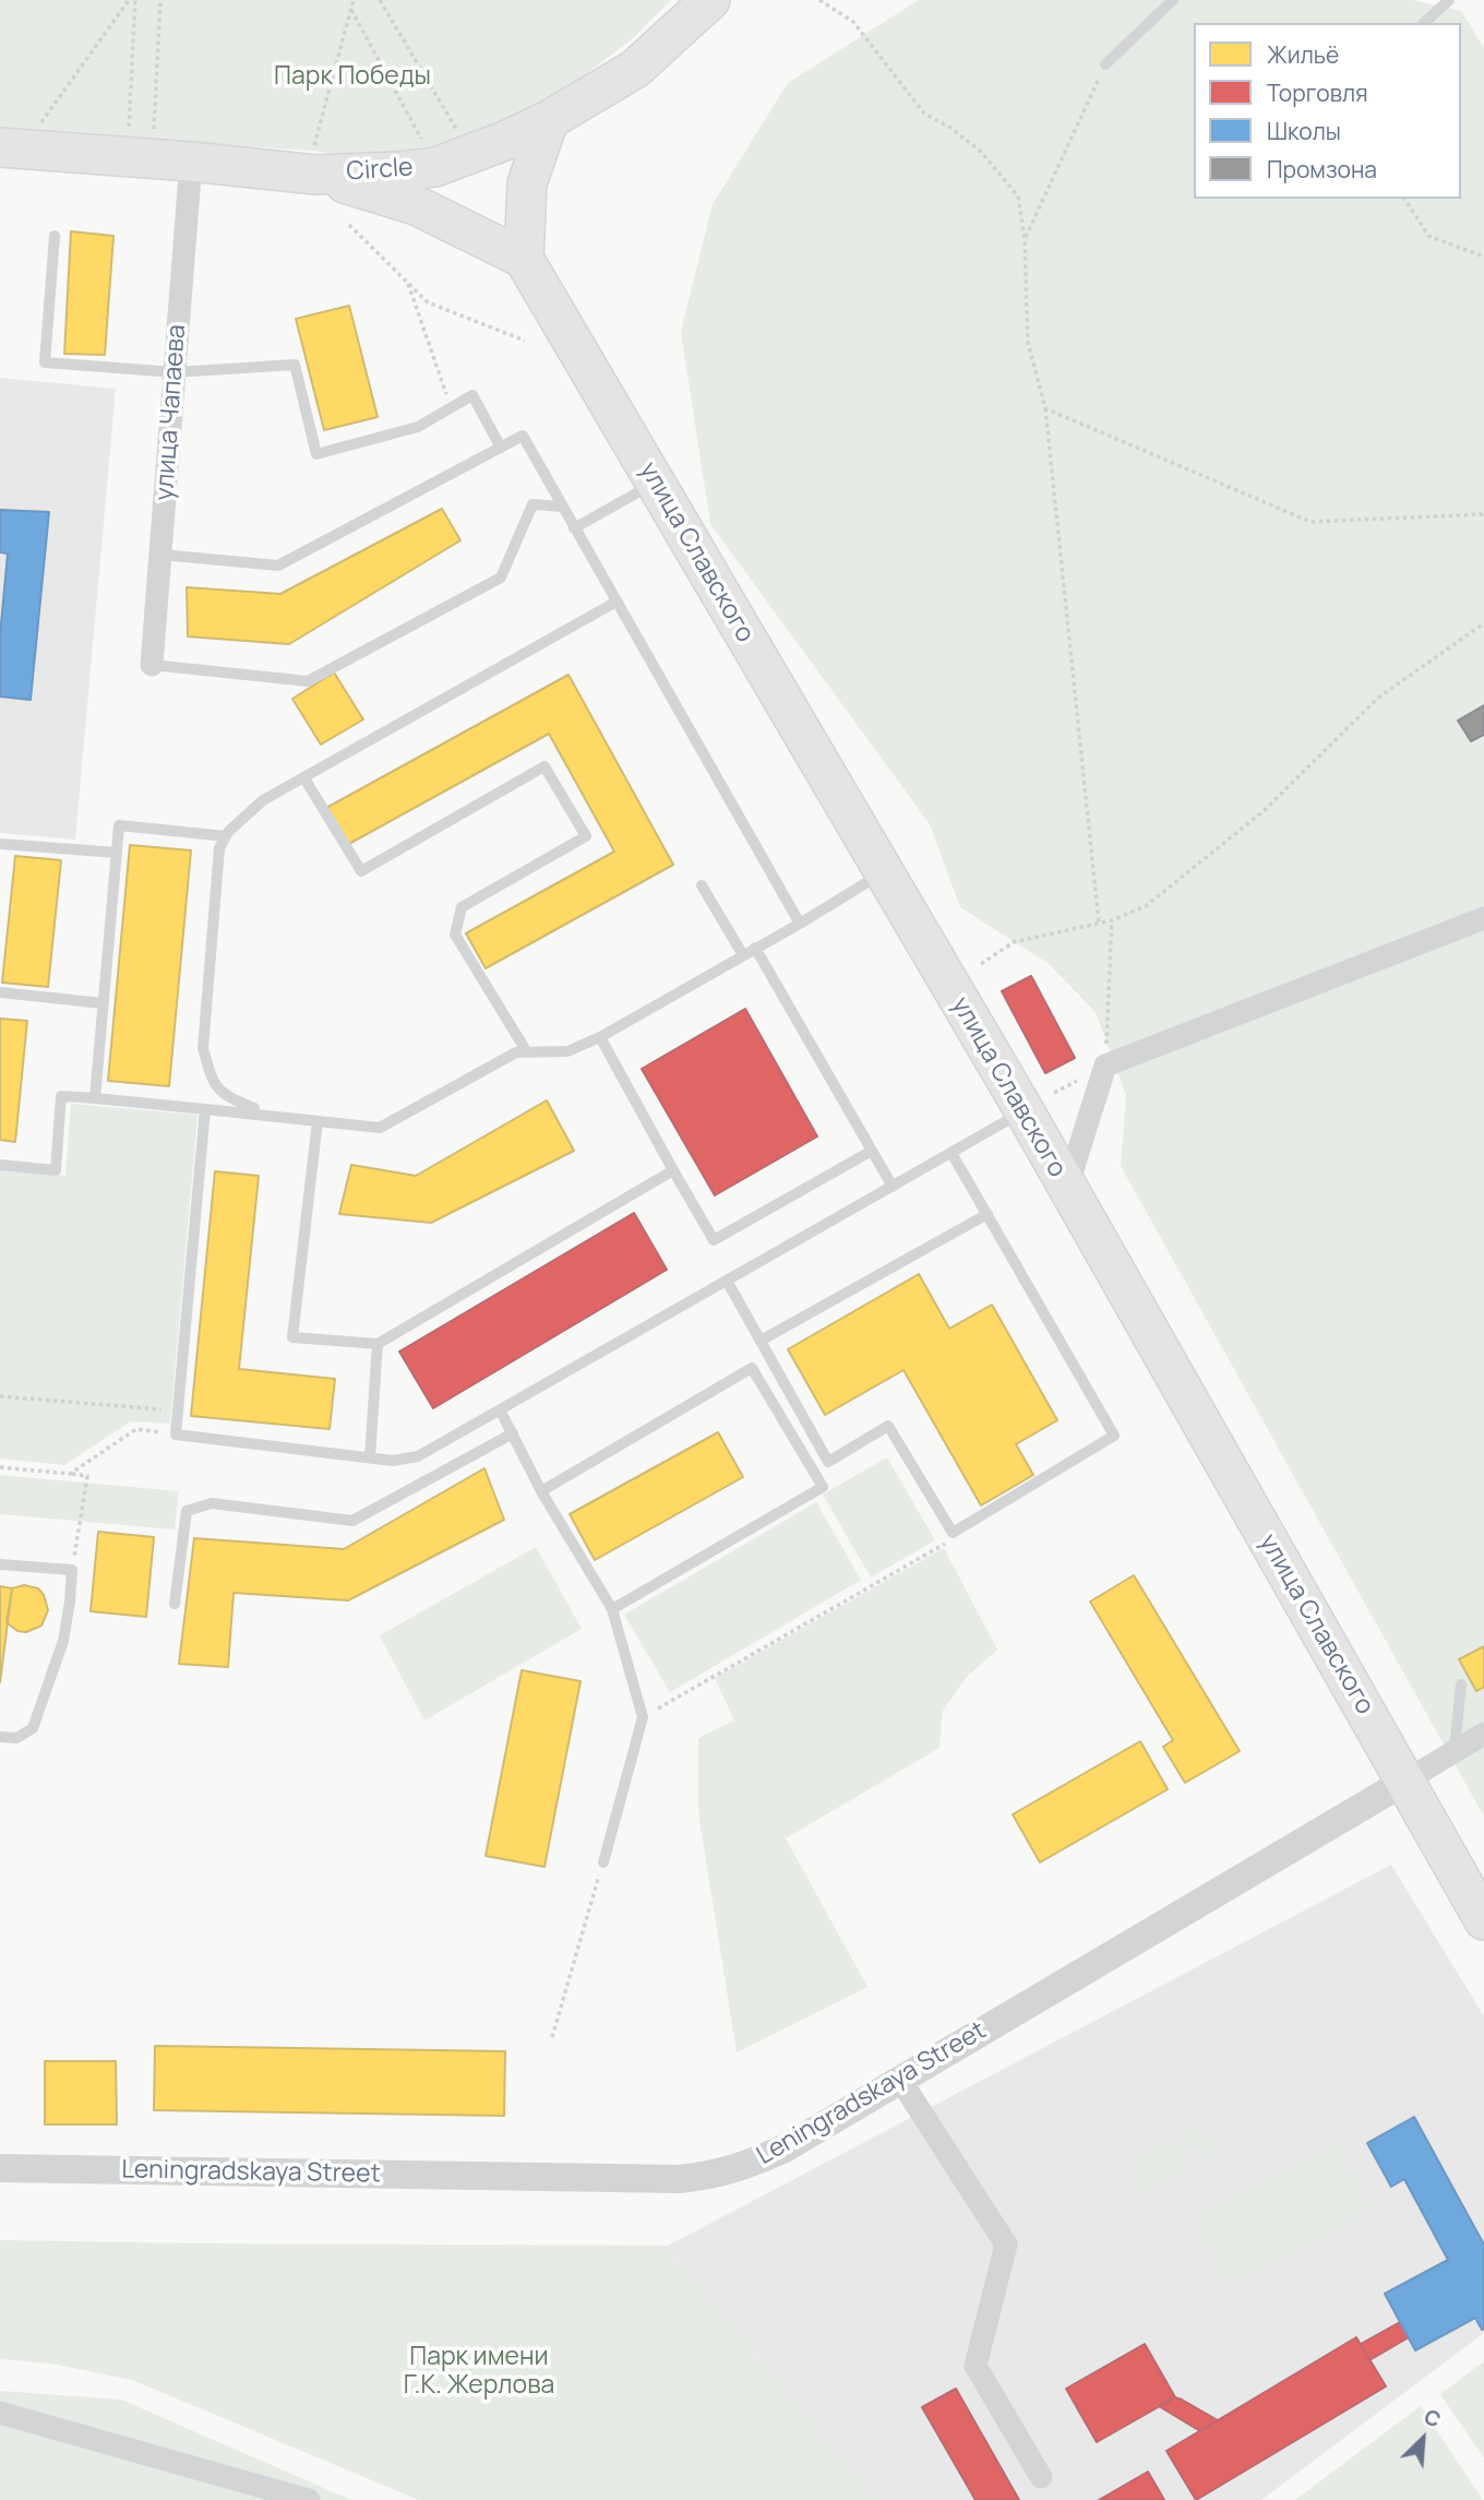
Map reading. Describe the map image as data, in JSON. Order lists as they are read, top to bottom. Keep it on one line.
{"streets":{"main road":["Circle","улица Славского"],"street":["улица Чапаева","Leningradskaya Street"]},"crossings":[["Circle","улица Чапаева"],["улица Славского","Leningradskaya Street"]],"parks":["Парк Победы","Парк имени Г.К. Жерлова"],"legend":["Жильё","Торговля","Школы","Промзона"],"north":"top right"}
